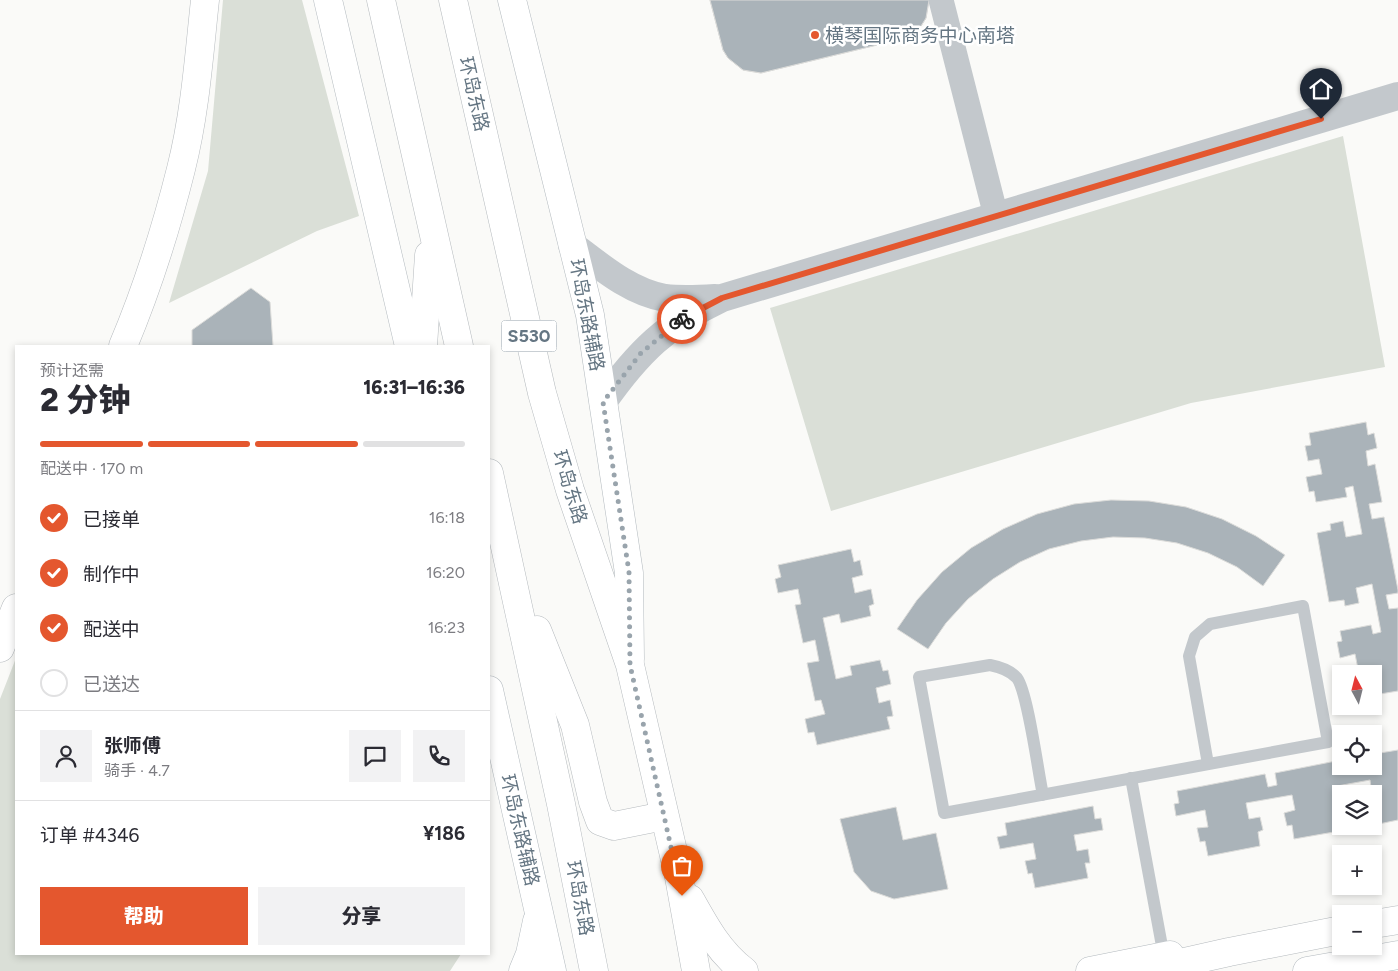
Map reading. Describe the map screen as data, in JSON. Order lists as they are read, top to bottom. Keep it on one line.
{"streets":{"main road":["环岛东路","环岛东路辅路","S530"]},"crossings":[["环岛东路","环岛东路辅路"]],"places":["横琴国际商务中心南塔"],"north":"top","page":{"heading":["2 分钟","预计还需","16:31–16:36"],"panel":["张师傅","骑手 · 4.7","订单 #4346","¥186"],"bar":"配送中 · 170 m","list":[["已接单","16:18"],["制作中","16:20"],["配送中","16:23"],"已送达"],"map_buttons":["+","−"],"buttons":["帮助","分享"]}}
